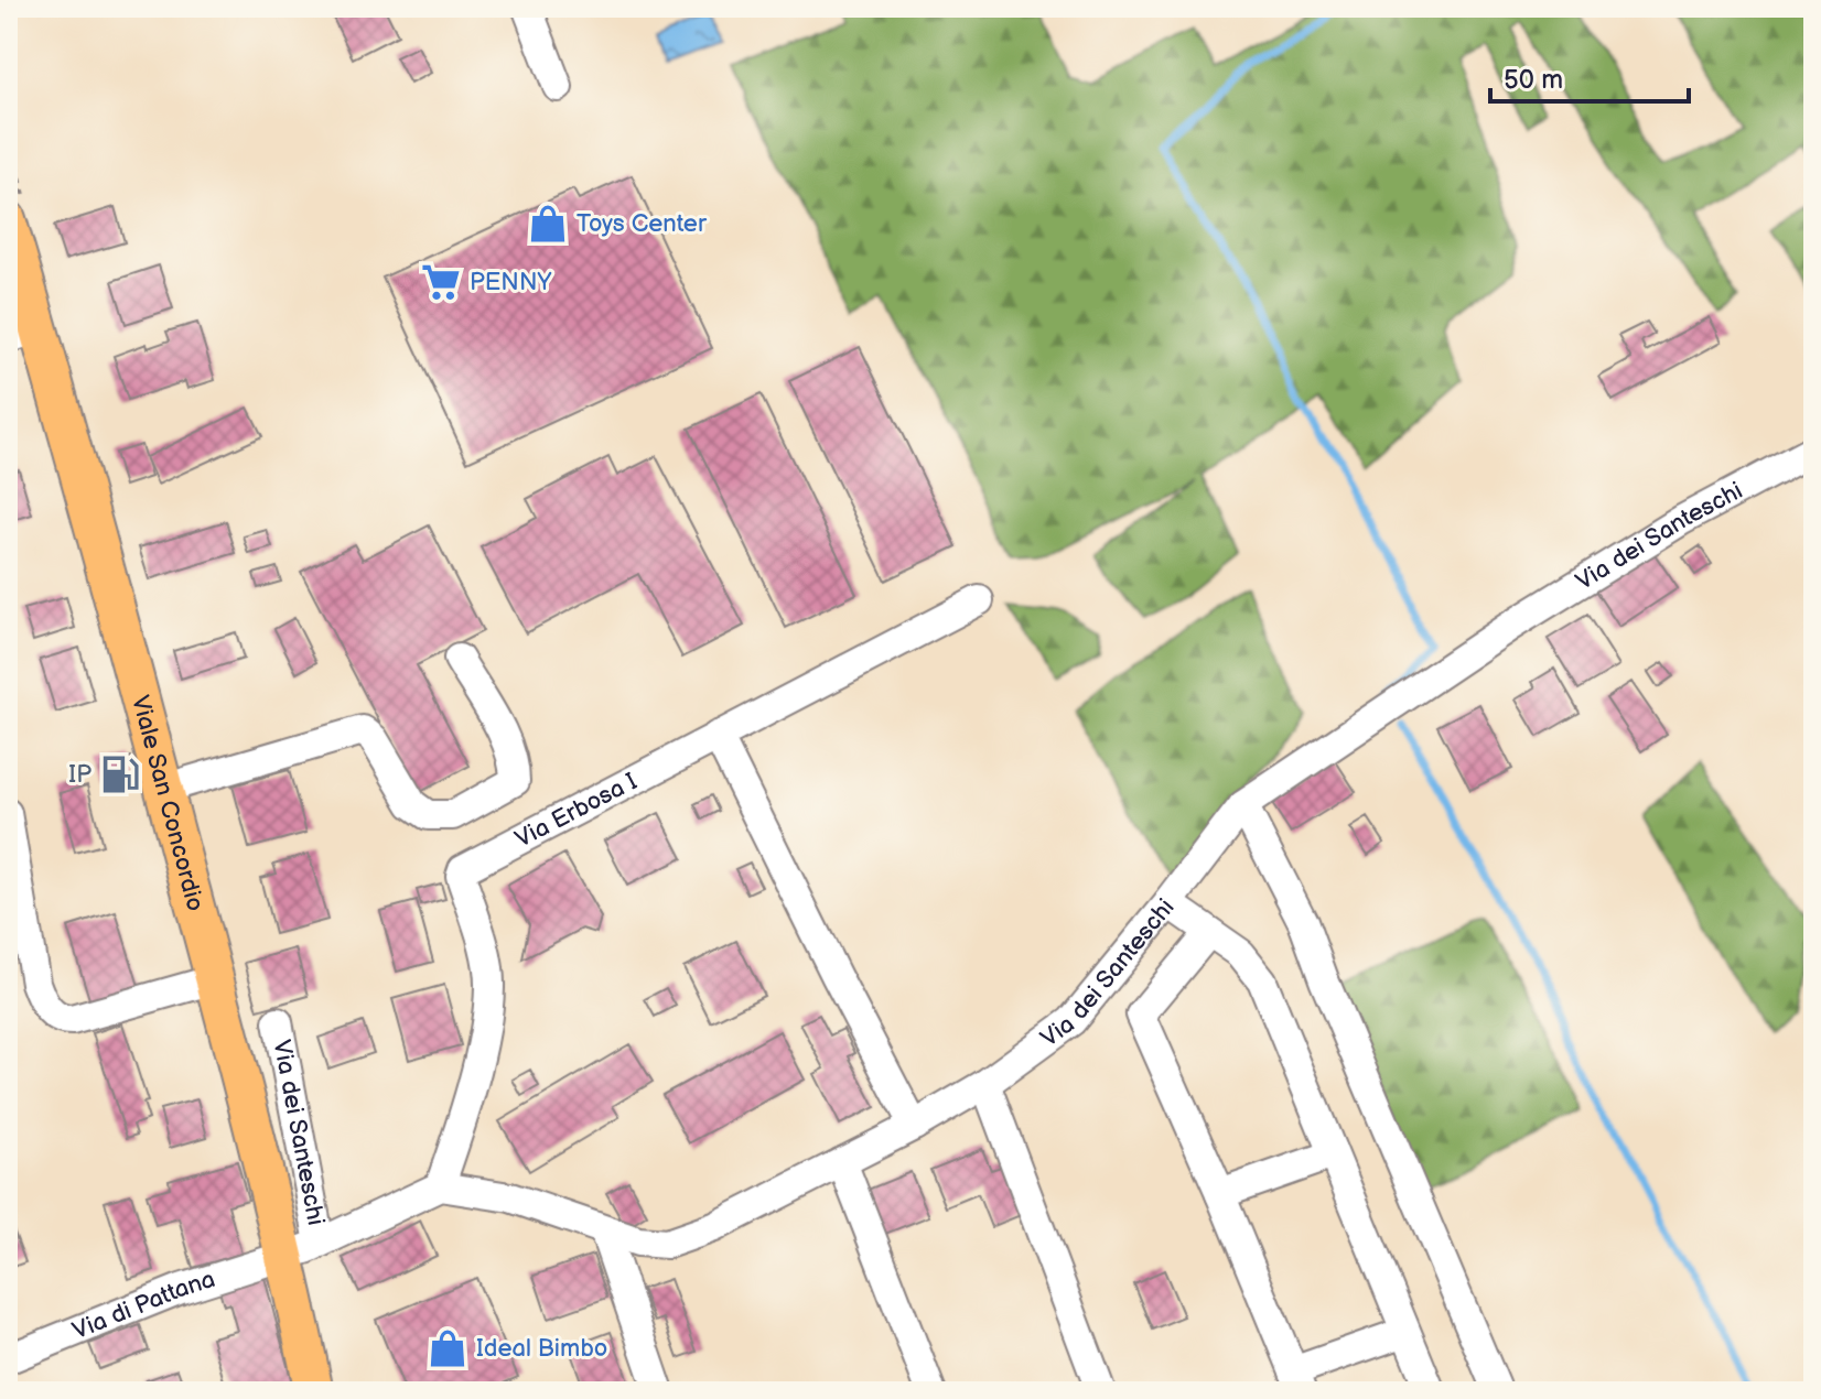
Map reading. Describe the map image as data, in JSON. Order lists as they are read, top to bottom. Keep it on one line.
{"streets":{"main road":["Viale San Concordio"],"street":["Via dei Santeschi","Via Erbosa I","Via di Pattana"]},"crossings":[["Via dei Santeschi","Viale San Concordio"],["Via dei Santeschi","Via Erbosa I"],["Via dei Santeschi","Via di Pattana"],["Viale San Concordio","Via di Pattana"]],"places":{"shop":["Toys Center","Ideal Bimbo"],"supermarket":["PENNY"],"fuel station":["IP"]},"scale_bar":"50 m"}
